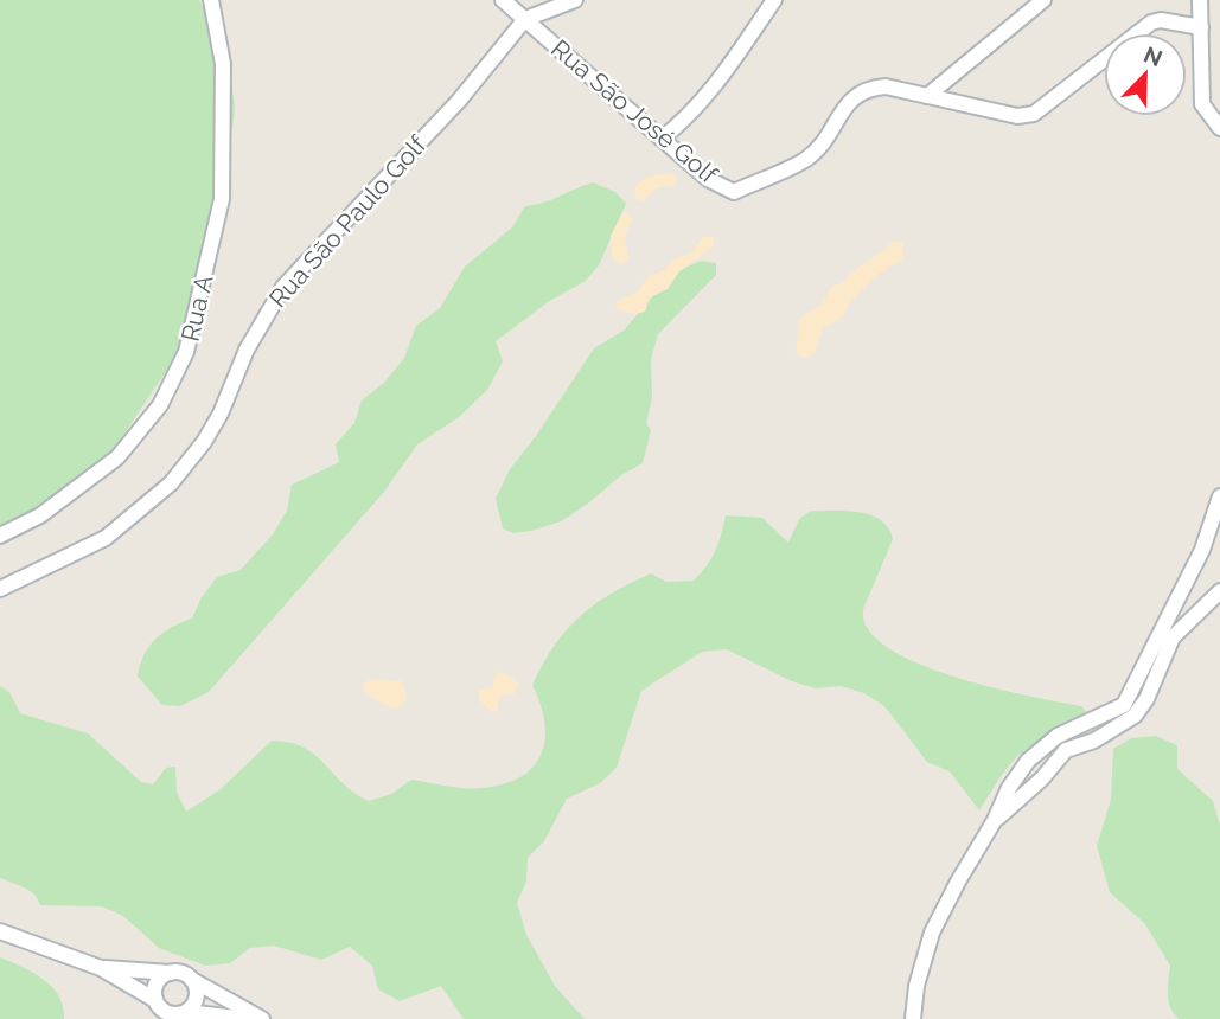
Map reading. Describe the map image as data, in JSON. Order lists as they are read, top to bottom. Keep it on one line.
{"streets":{"street":["Rua São José Golf","Rua São Paulo Golf","Rua A"]},"crossings":[["Rua São José Golf","Rua São Paulo Golf"]],"north":"top right"}
